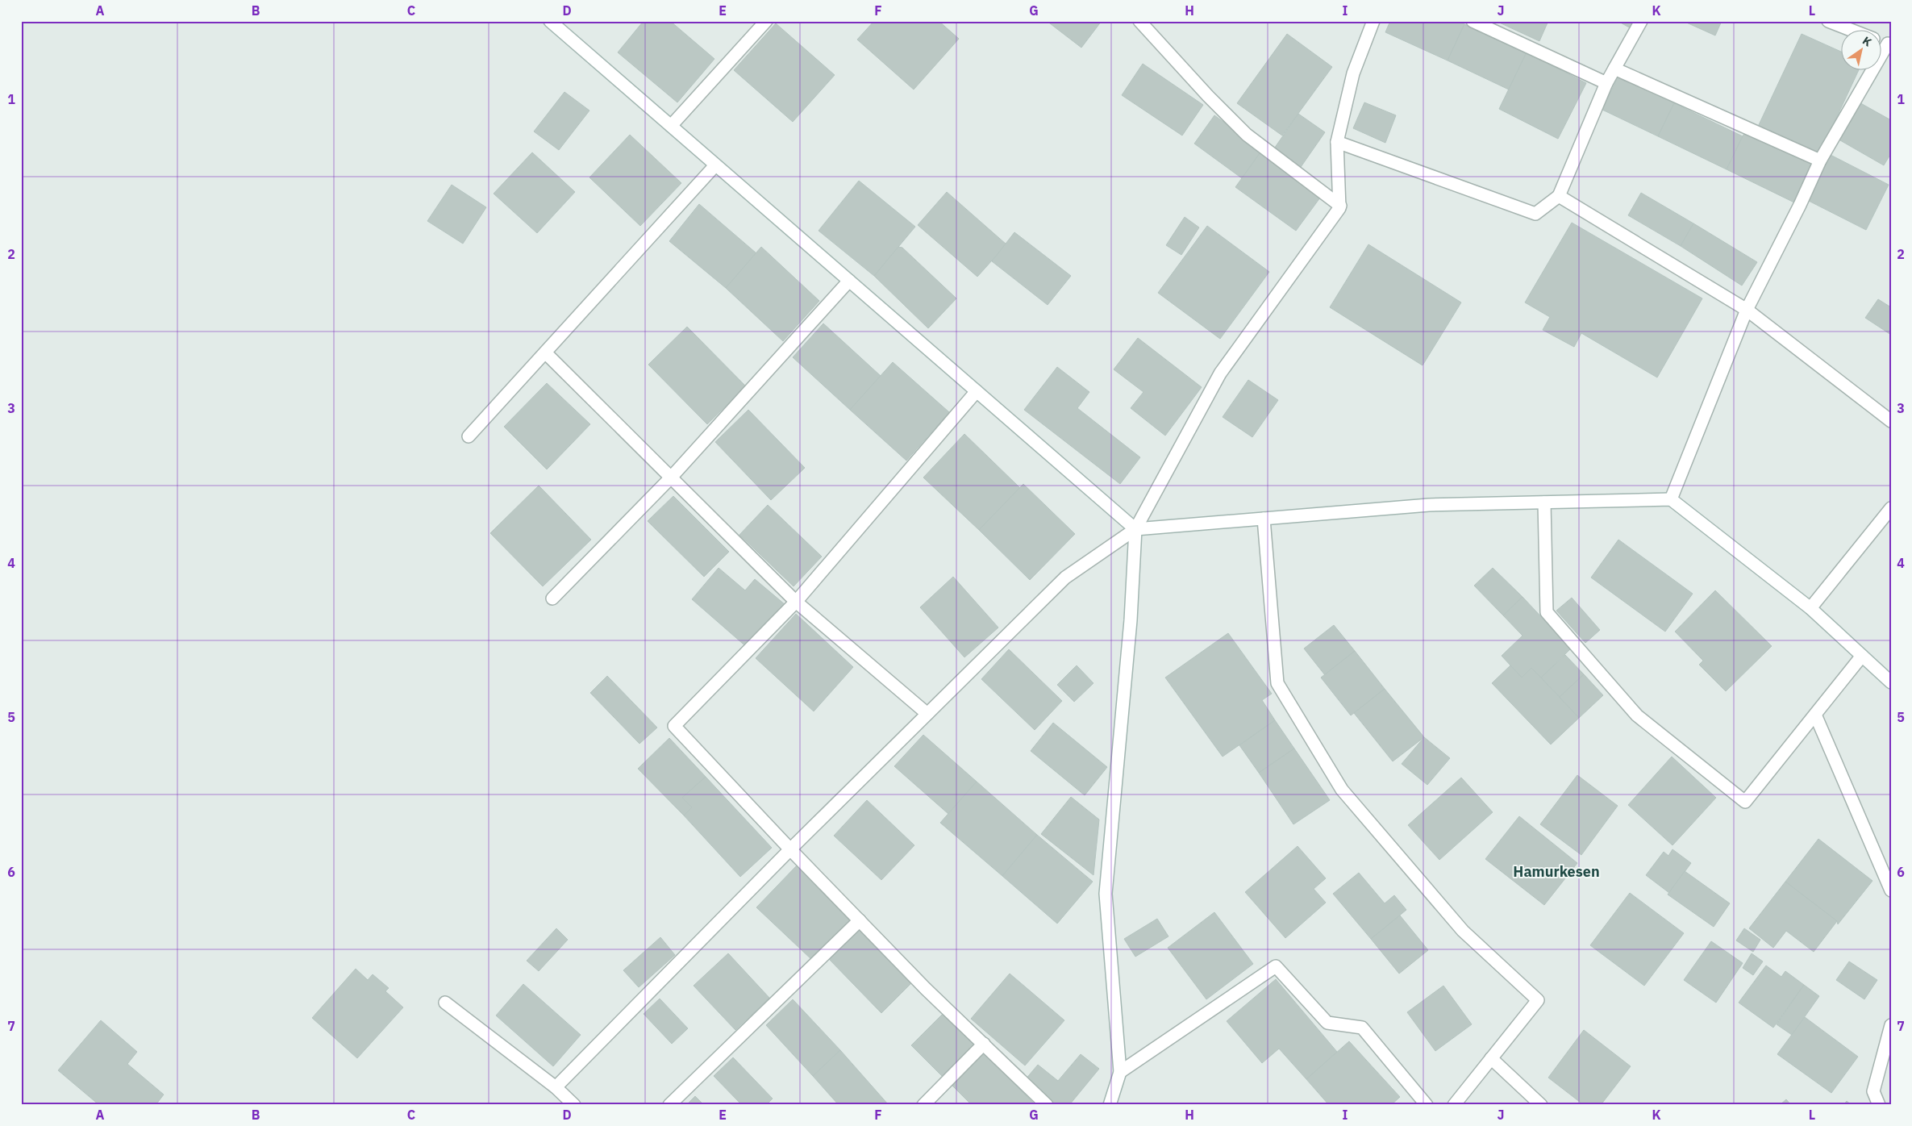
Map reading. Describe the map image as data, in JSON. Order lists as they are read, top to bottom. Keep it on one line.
{"districts":["Hamurkesen"],"north":"top right","grid":{"columns":["A","B","C","D","E","F","G","H","I","J","K","L"],"rows":["1","2","3","4","5","6","7"]}}
